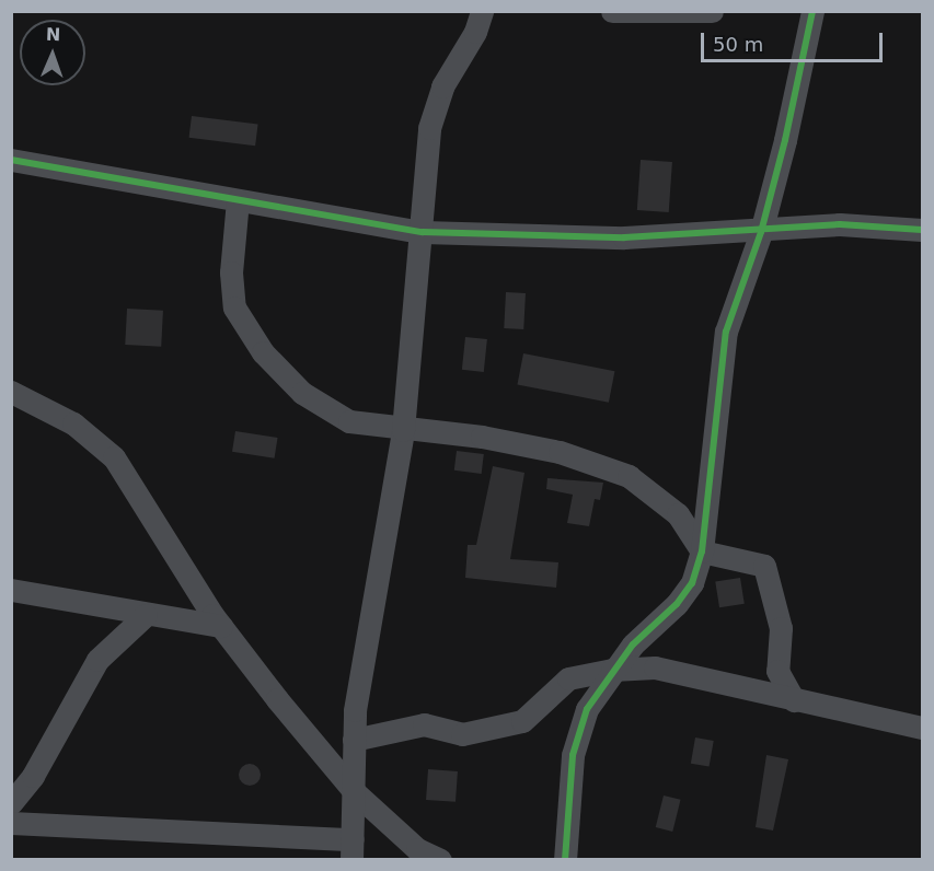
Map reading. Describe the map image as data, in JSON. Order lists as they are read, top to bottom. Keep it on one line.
{"scale_bar":"50 m","north":"top"}
